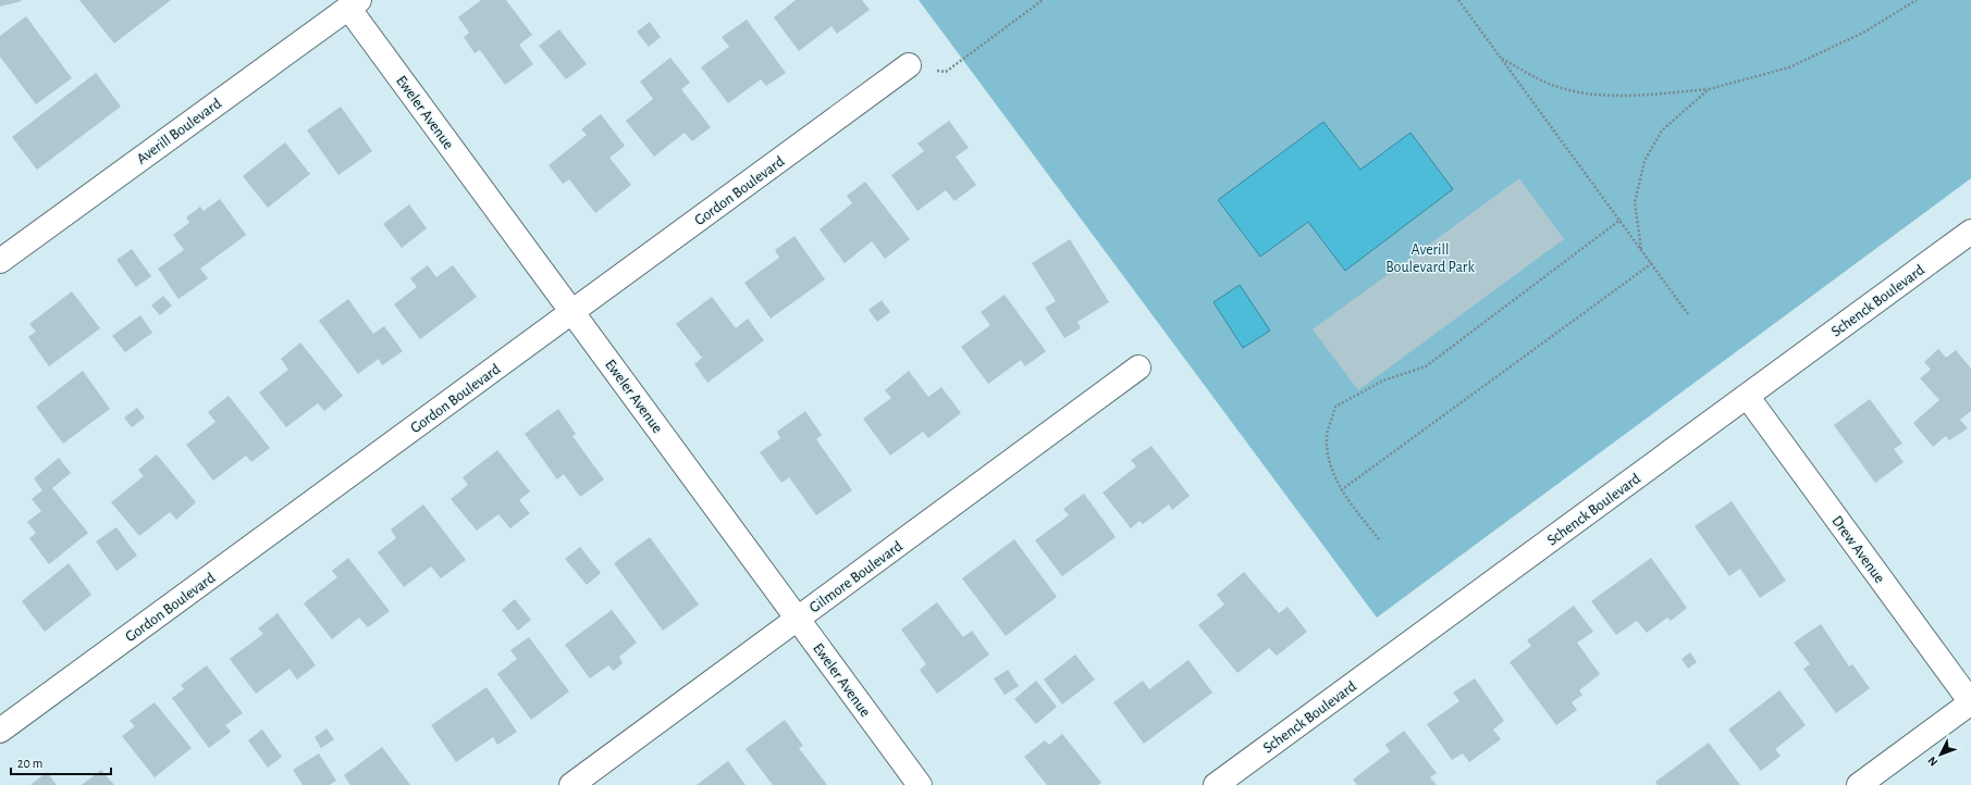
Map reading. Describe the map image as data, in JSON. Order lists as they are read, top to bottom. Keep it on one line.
{"streets":{"street":["Eweler Avenue","Averill Boulevard","Gordon Boulevard","Schenck Boulevard","Drew Avenue","Gilmore Boulevard"]},"crossings":[["Eweler Avenue","Averill Boulevard"],["Eweler Avenue","Gordon Boulevard"],["Eweler Avenue","Gilmore Boulevard"],["Schenck Boulevard","Drew Avenue"]],"parks":["Averill Boulevard Park"],"scale_bar":"20 m","north":"bottom left"}
